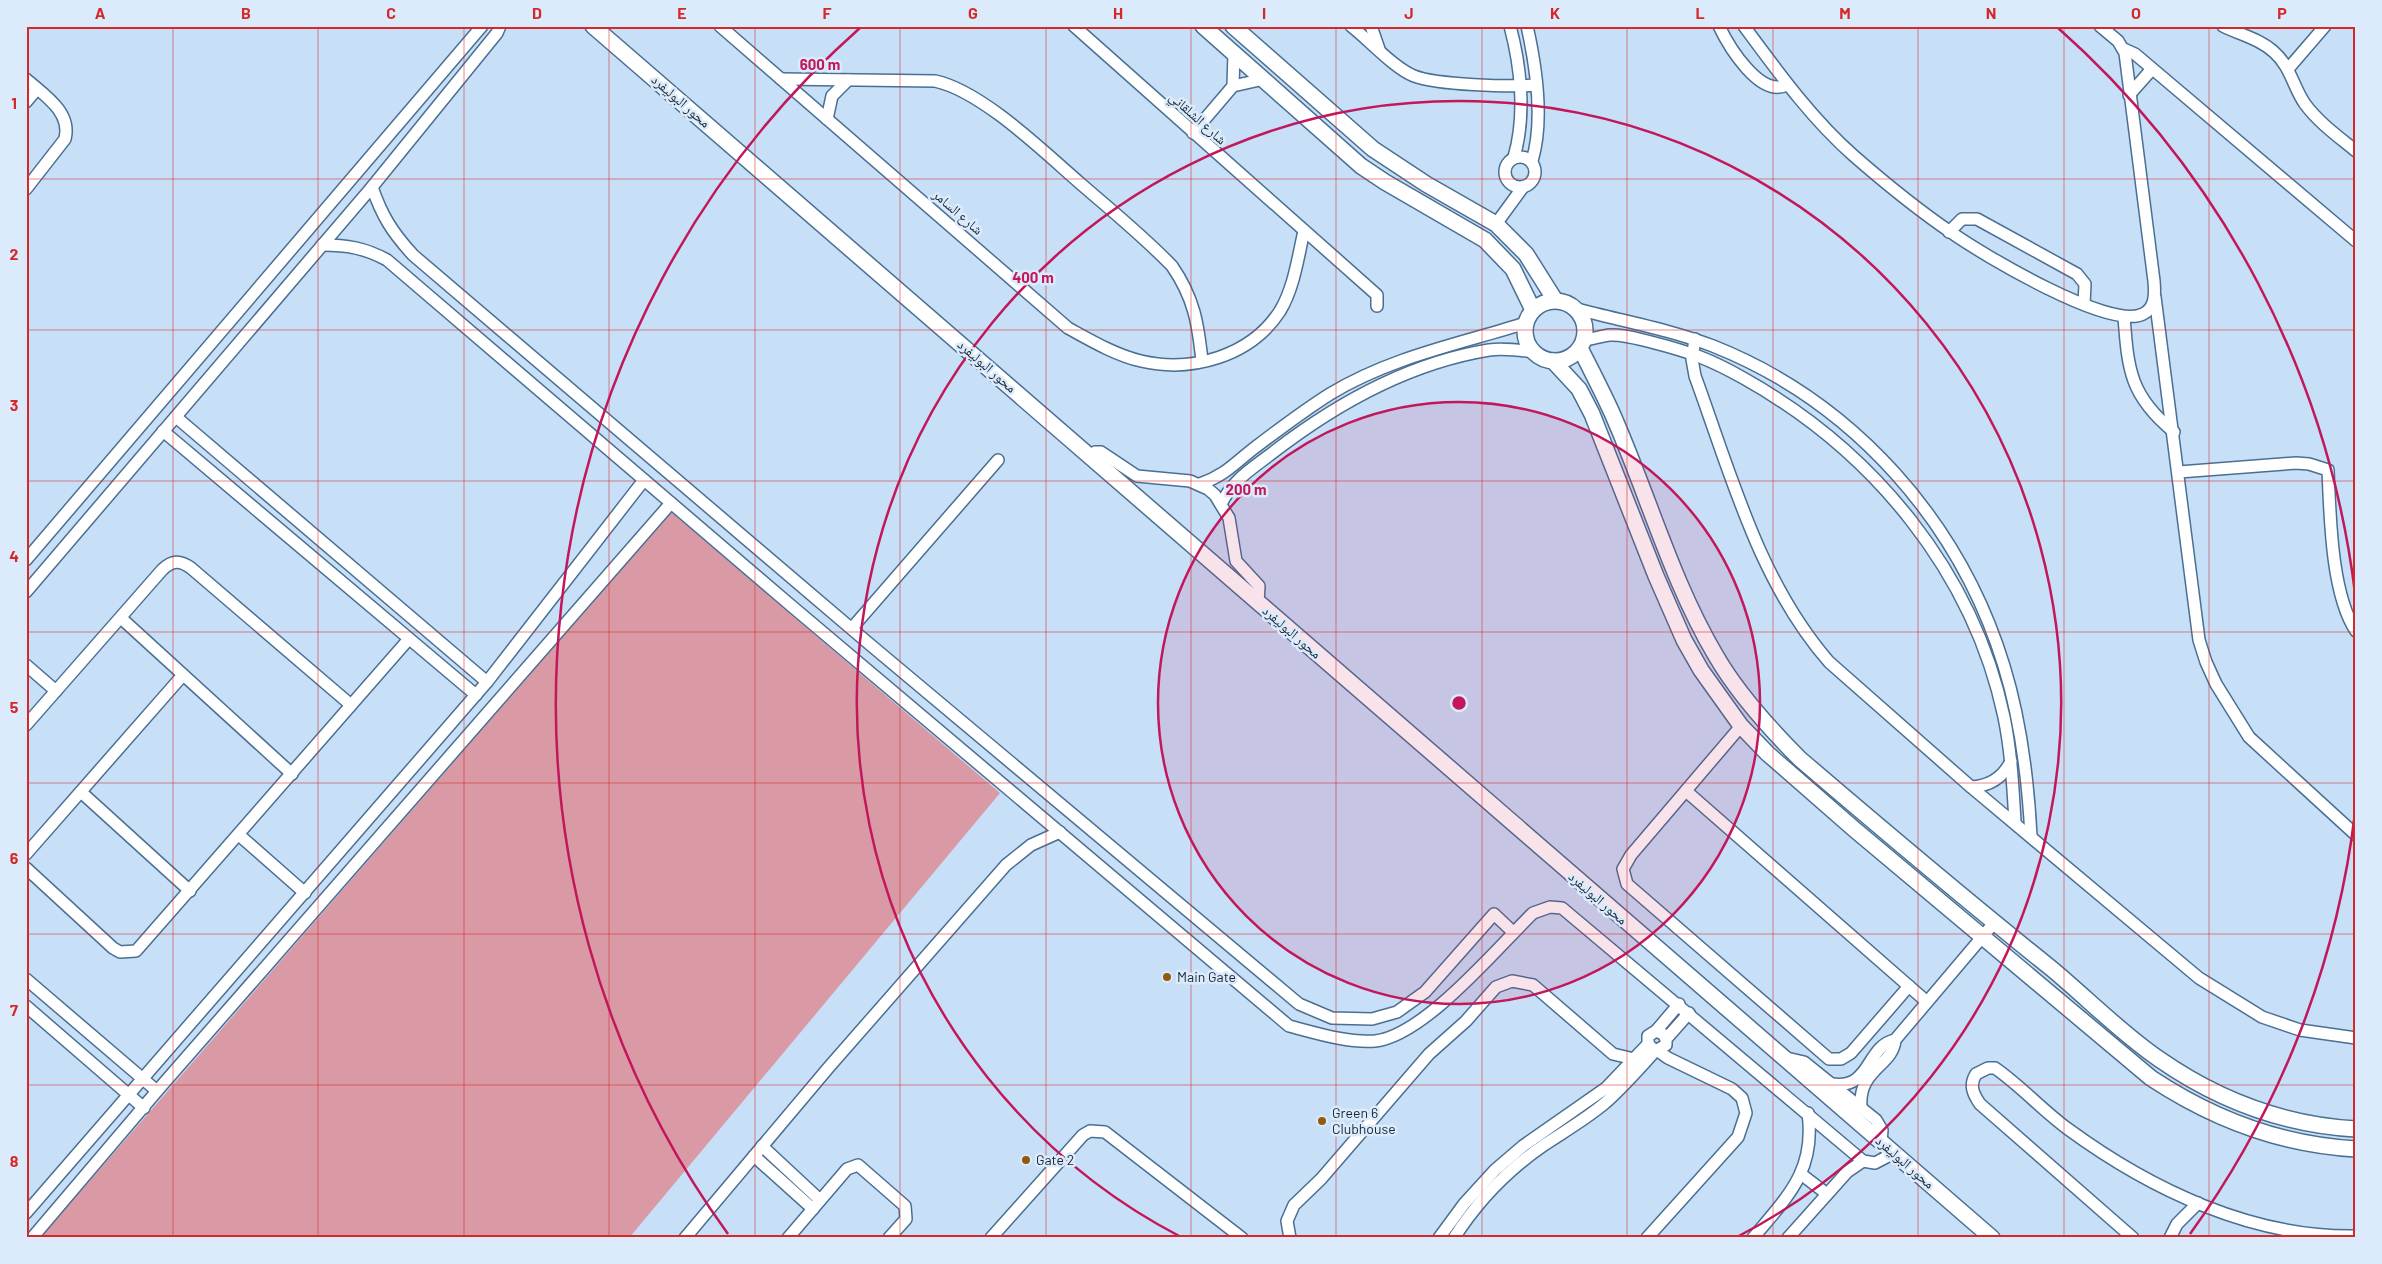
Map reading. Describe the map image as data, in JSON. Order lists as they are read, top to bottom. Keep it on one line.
{"streets":{"street":["محور البوليفرد","شارع الشلقاني","شارع السامر"]},"places":["Main Gate","Green 6 Clubhouse","Gate 2"],"grid":{"columns":["A","B","C","D","E","F","G","H","I","J","K","L","M","N","O","P"],"rows":["1","2","3","4","5","6","7","8"]},"rings":["600 m","400 m","200 m"]}
